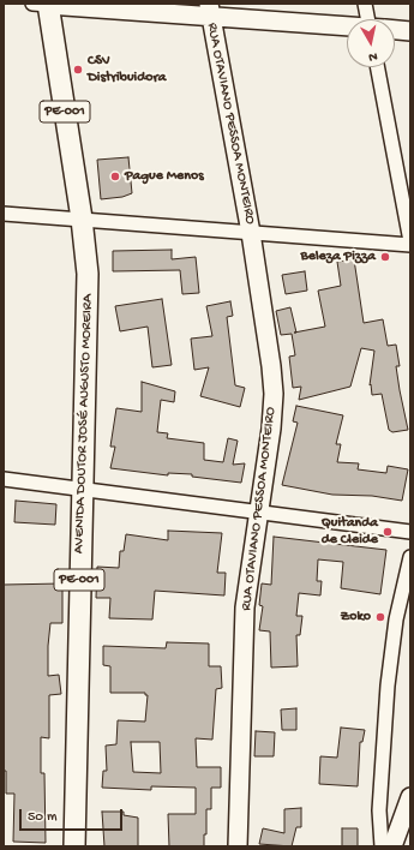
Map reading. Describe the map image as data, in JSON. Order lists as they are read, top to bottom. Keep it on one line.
{"streets":{"main road":["PE-001","AVENIDA DOUTOR JOSÉ AUGUSTO MOREIRA"],"street":["RUA OTAVIANO PESSOA MONTEIRO"]},"places":["CSV Distribuidora","Pague Menos","Beleza Pizza","Quitanda de Cleide","Zoko"],"scale_bar":"50 m","north":"bottom"}
